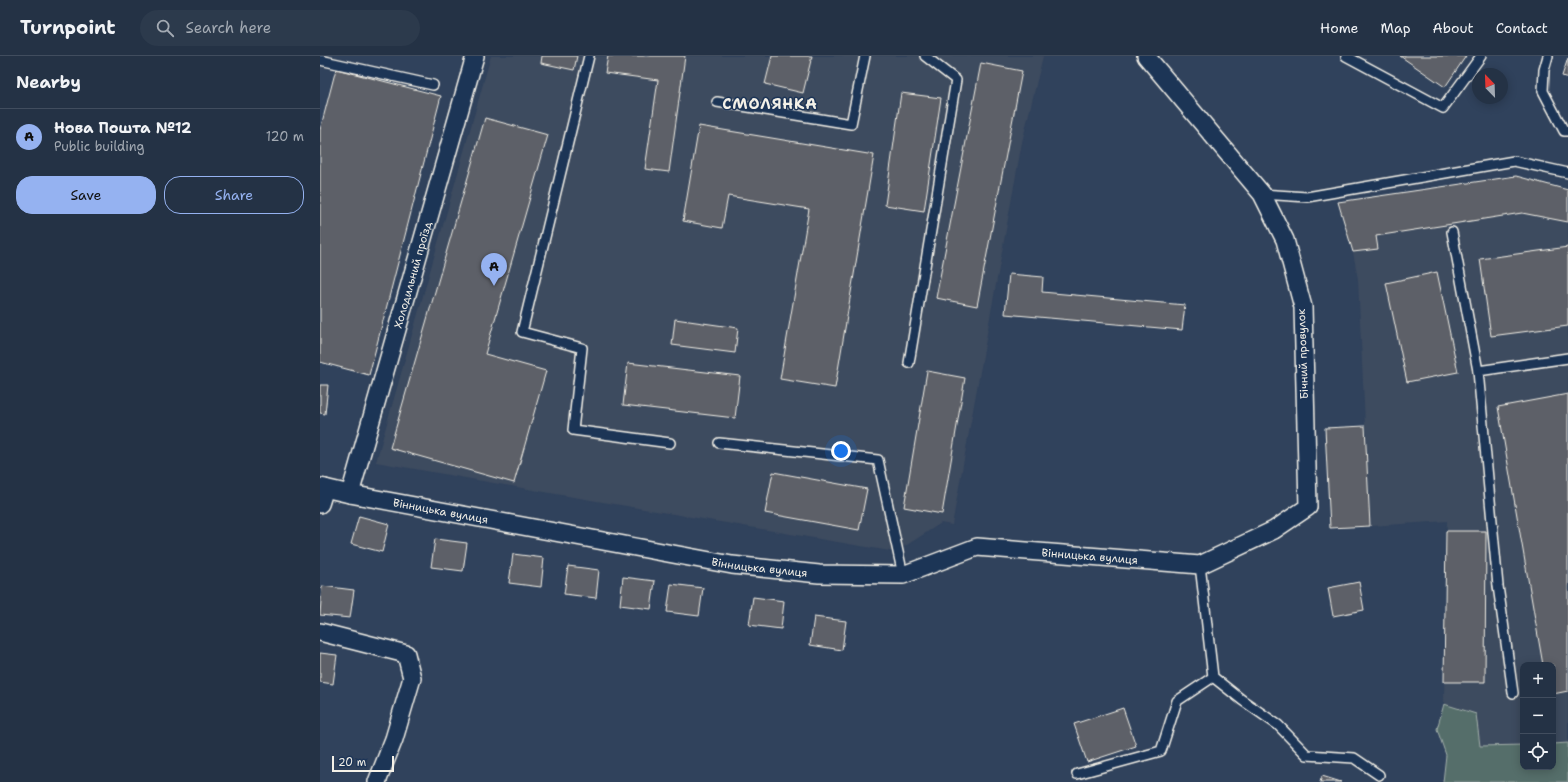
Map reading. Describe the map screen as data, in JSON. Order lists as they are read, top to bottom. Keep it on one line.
{"streets":{"street":["Холодильний проїзд","Бічний провулок","Вінницька вулиця"]},"crossings":[["Холодильний проїзд","Вінницька вулиця"],["Бічний провулок","Вінницька вулиця"]],"districts":["СМОЛЯНКА"],"scale_bar":"20 m","north":"top left","page":{"header":"Turnpoint","search":"Search here","nav":["Home","Map","About","Contact"],"heading":"Nearby","list":[{"mark":"A","name":"Нова Пошта №12","note":"Public building","value":"120 m"}],"buttons":["Save","Share"],"pins":"A","map_buttons":["+","−"],"scale":"20 m"}}
